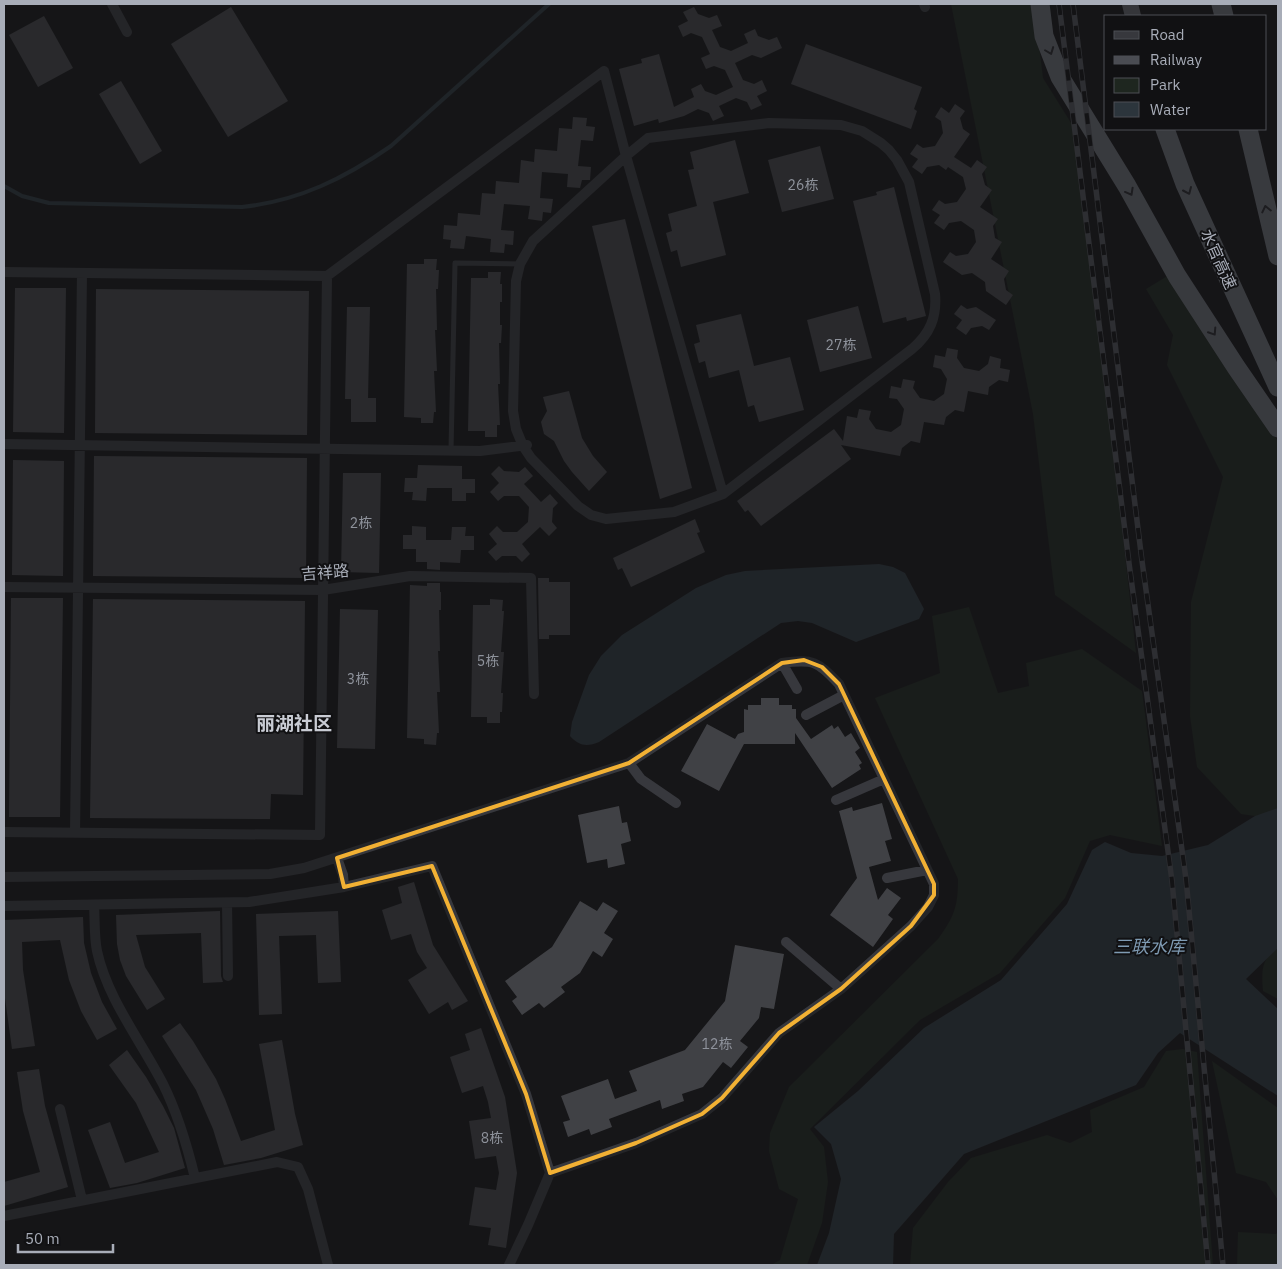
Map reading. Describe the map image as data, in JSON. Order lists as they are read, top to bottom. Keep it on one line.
{"streets":{"highway":["水官高速"],"street":["吉祥路"]},"districts":["丽湖社区"],"water":["三联水库"],"house_numbers":["26栋","27栋","2栋","5栋","3栋","12栋","8栋"],"legend":["Road","Railway","Park","Water"],"scale_bar":"50 m"}
